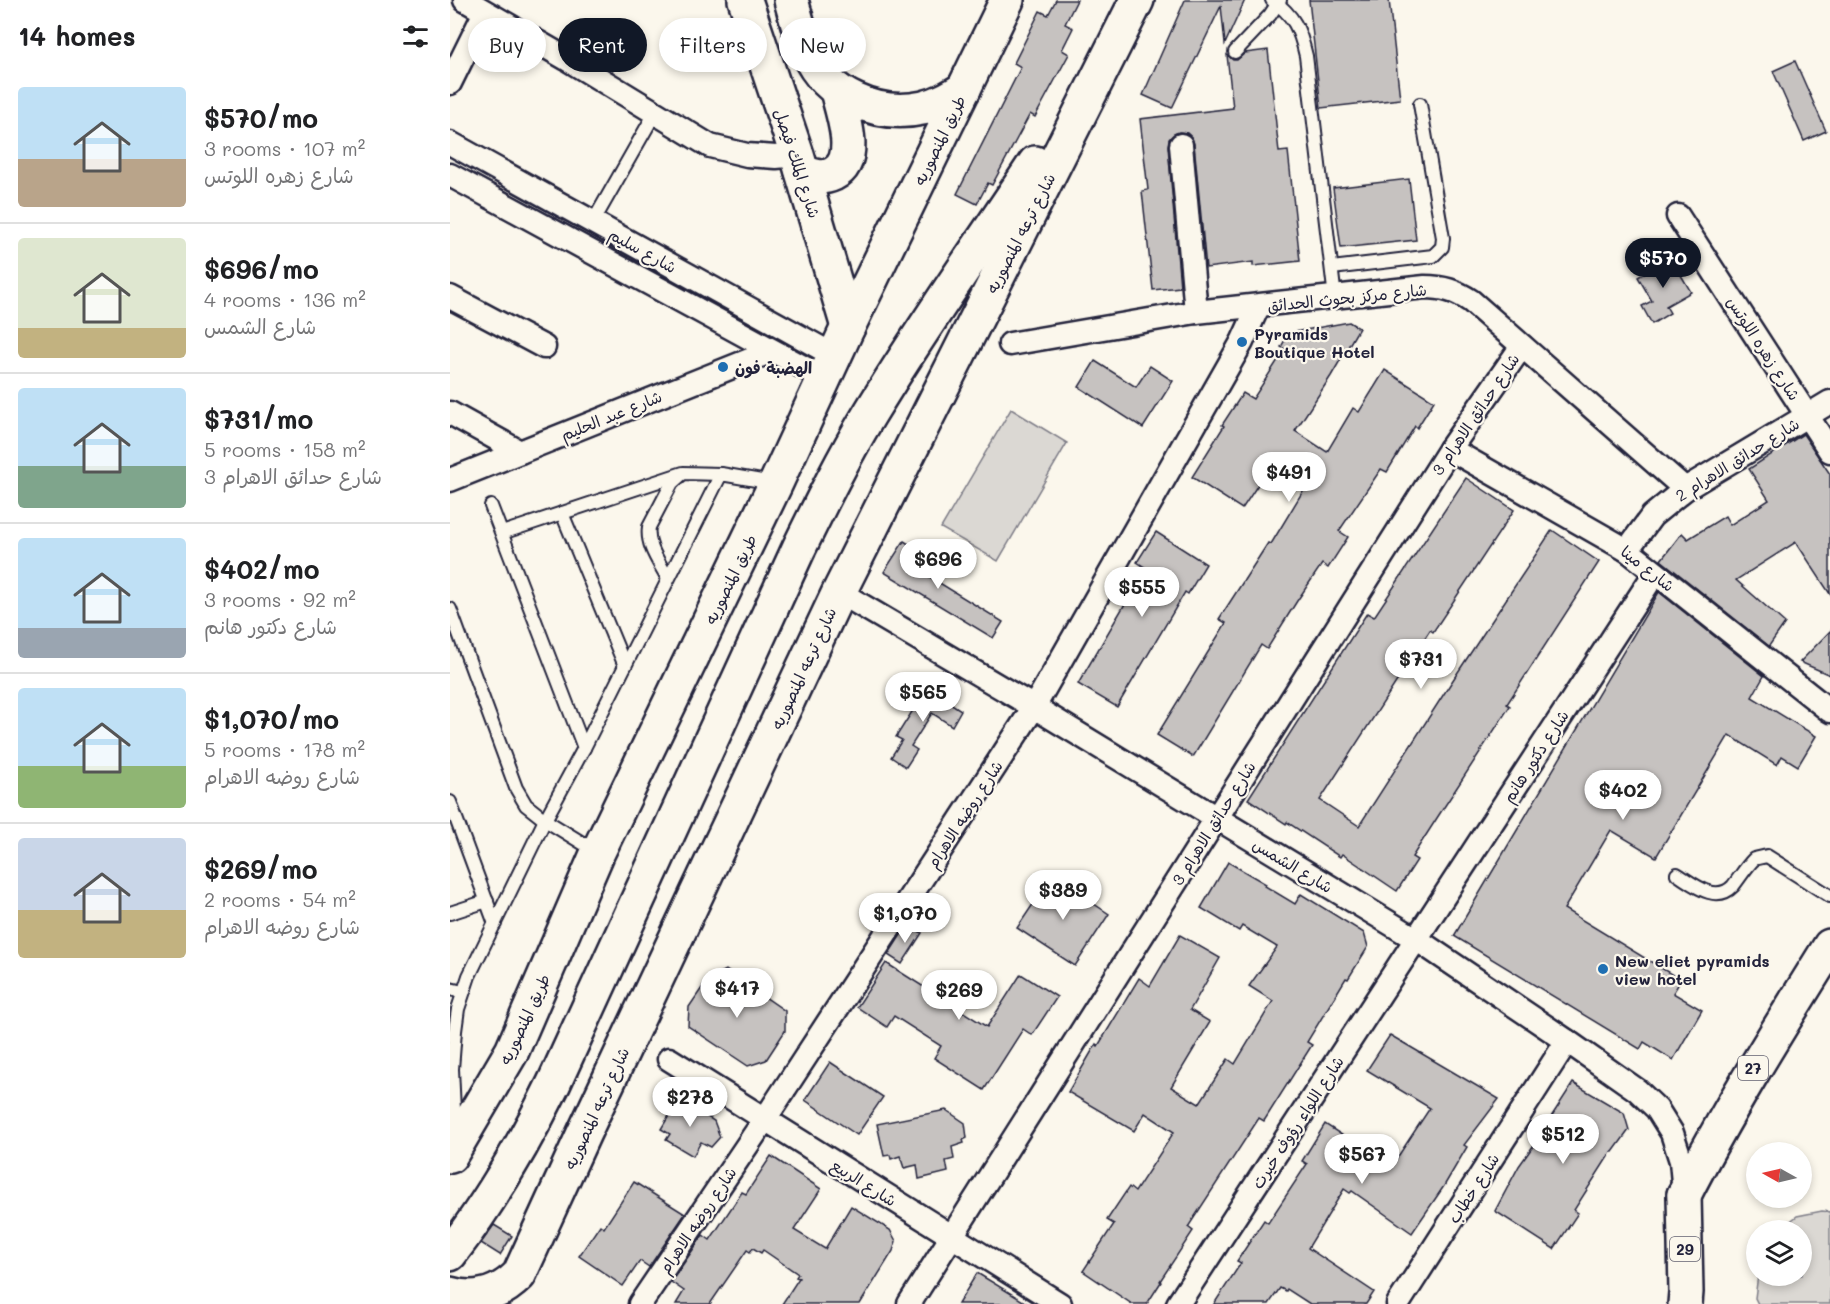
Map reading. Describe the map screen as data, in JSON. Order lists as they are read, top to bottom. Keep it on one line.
{"streets":{"main road":["طريق المنصوريه","شارع الملك فيصل","شارع ترعه المنصوريه","27","29"],"street":["شارع سليم","شارع مركز بحوث الحدائق","شارع زهره اللوتس","شارع حدائق الاهرام 3","شارع عبد الحليم","شارع حدائق الاهرام 2","شارع مينا","شارع دكتور هانم","شارع روضه الاهرام","شارع الشمس","شارع اللواء رؤوف خيرت","شارع الربيع","شارع خطاب"]},"crossings":[["طريق المنصوريه","شارع الملك فيصل"],["طريق المنصوريه","شارع سليم"],["شارع ترعه المنصوريه","شارع الشمس"],["شارع سليم","شارع عبد الحليم"],["شارع مركز بحوث الحدائق","شارع حدائق الاهرام 3"],["شارع مركز بحوث الحدائق","شارع حدائق الاهرام 2"],["شارع مركز بحوث الحدائق","شارع روضه الاهرام"],["شارع زهره اللوتس","شارع حدائق الاهرام 2"],["شارع حدائق الاهرام 3","شارع مينا"],["شارع حدائق الاهرام 3","شارع الشمس"],["شارع حدائق الاهرام 3","شارع الربيع"],["شارع حدائق الاهرام 2","شارع مينا"],["شارع مينا","شارع دكتور هانم"],["شارع دكتور هانم","شارع الشمس"],["شارع دكتور هانم","شارع اللواء رؤوف خيرت"],["شارع روضه الاهرام","شارع الشمس"],["شارع روضه الاهرام","شارع الربيع"],["شارع الشمس","27"],["شارع الشمس","شارع اللواء رؤوف خيرت"],["شارع الشمس","شارع خطاب"],["شارع الشمس","29"],["27","29"]],"places":["Pyramids Boutique Hotel","الهضبة فون","New eliet pyramids view hotel"],"north":"left","page":{"heading":"14 homes","chip":["Buy","Rent","Filters","New"],"list":[{"name":"$570/mo","note":"3 rooms · 107 m² · شارع زهره اللوتس"},{"name":"$696/mo","note":"4 rooms · 136 m² · شارع الشمس"},{"name":"$731/mo","note":"5 rooms · 158 m² · شارع حدائق الاهرام 3"},{"name":"$402/mo","note":"3 rooms · 92 m² · شارع دكتور هانم"},{"name":"$1,070/mo","note":"5 rooms · 178 m² · شارع روضه الاهرام"},{"name":"$269/mo","note":"2 rooms · 54 m² · شارع روضه الاهرام"}],"price":["$570","$491","$696","$555","$731","$565","$402","$389","$1,070","$417","$269","$278","$512","$567"]}}
